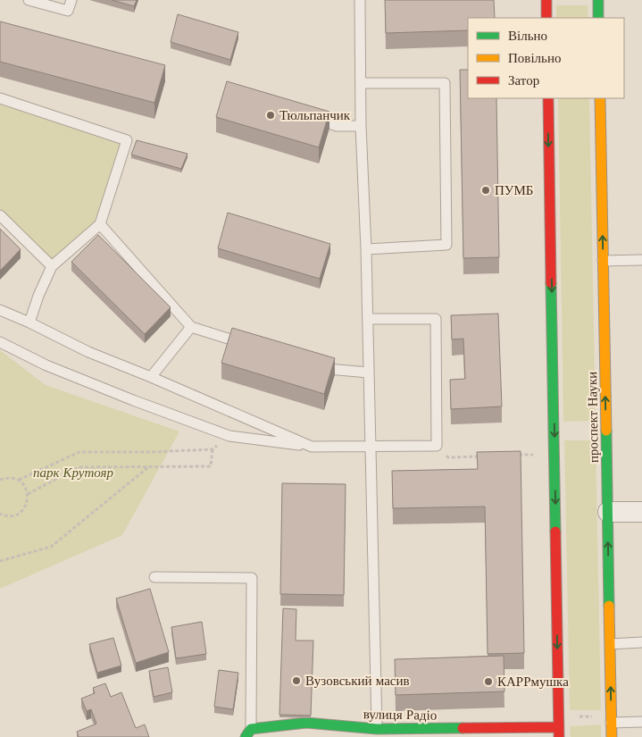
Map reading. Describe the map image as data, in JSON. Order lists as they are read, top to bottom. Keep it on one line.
{"streets":{"main road":["проспект Науки","вулиця Радіо"]},"parks":["парк Крутояр"],"places":["Тюльпанчик","ПУМБ","Вузовський масив","КАРРмушка"],"legend":["Вільно","Повільно","Затор"]}
